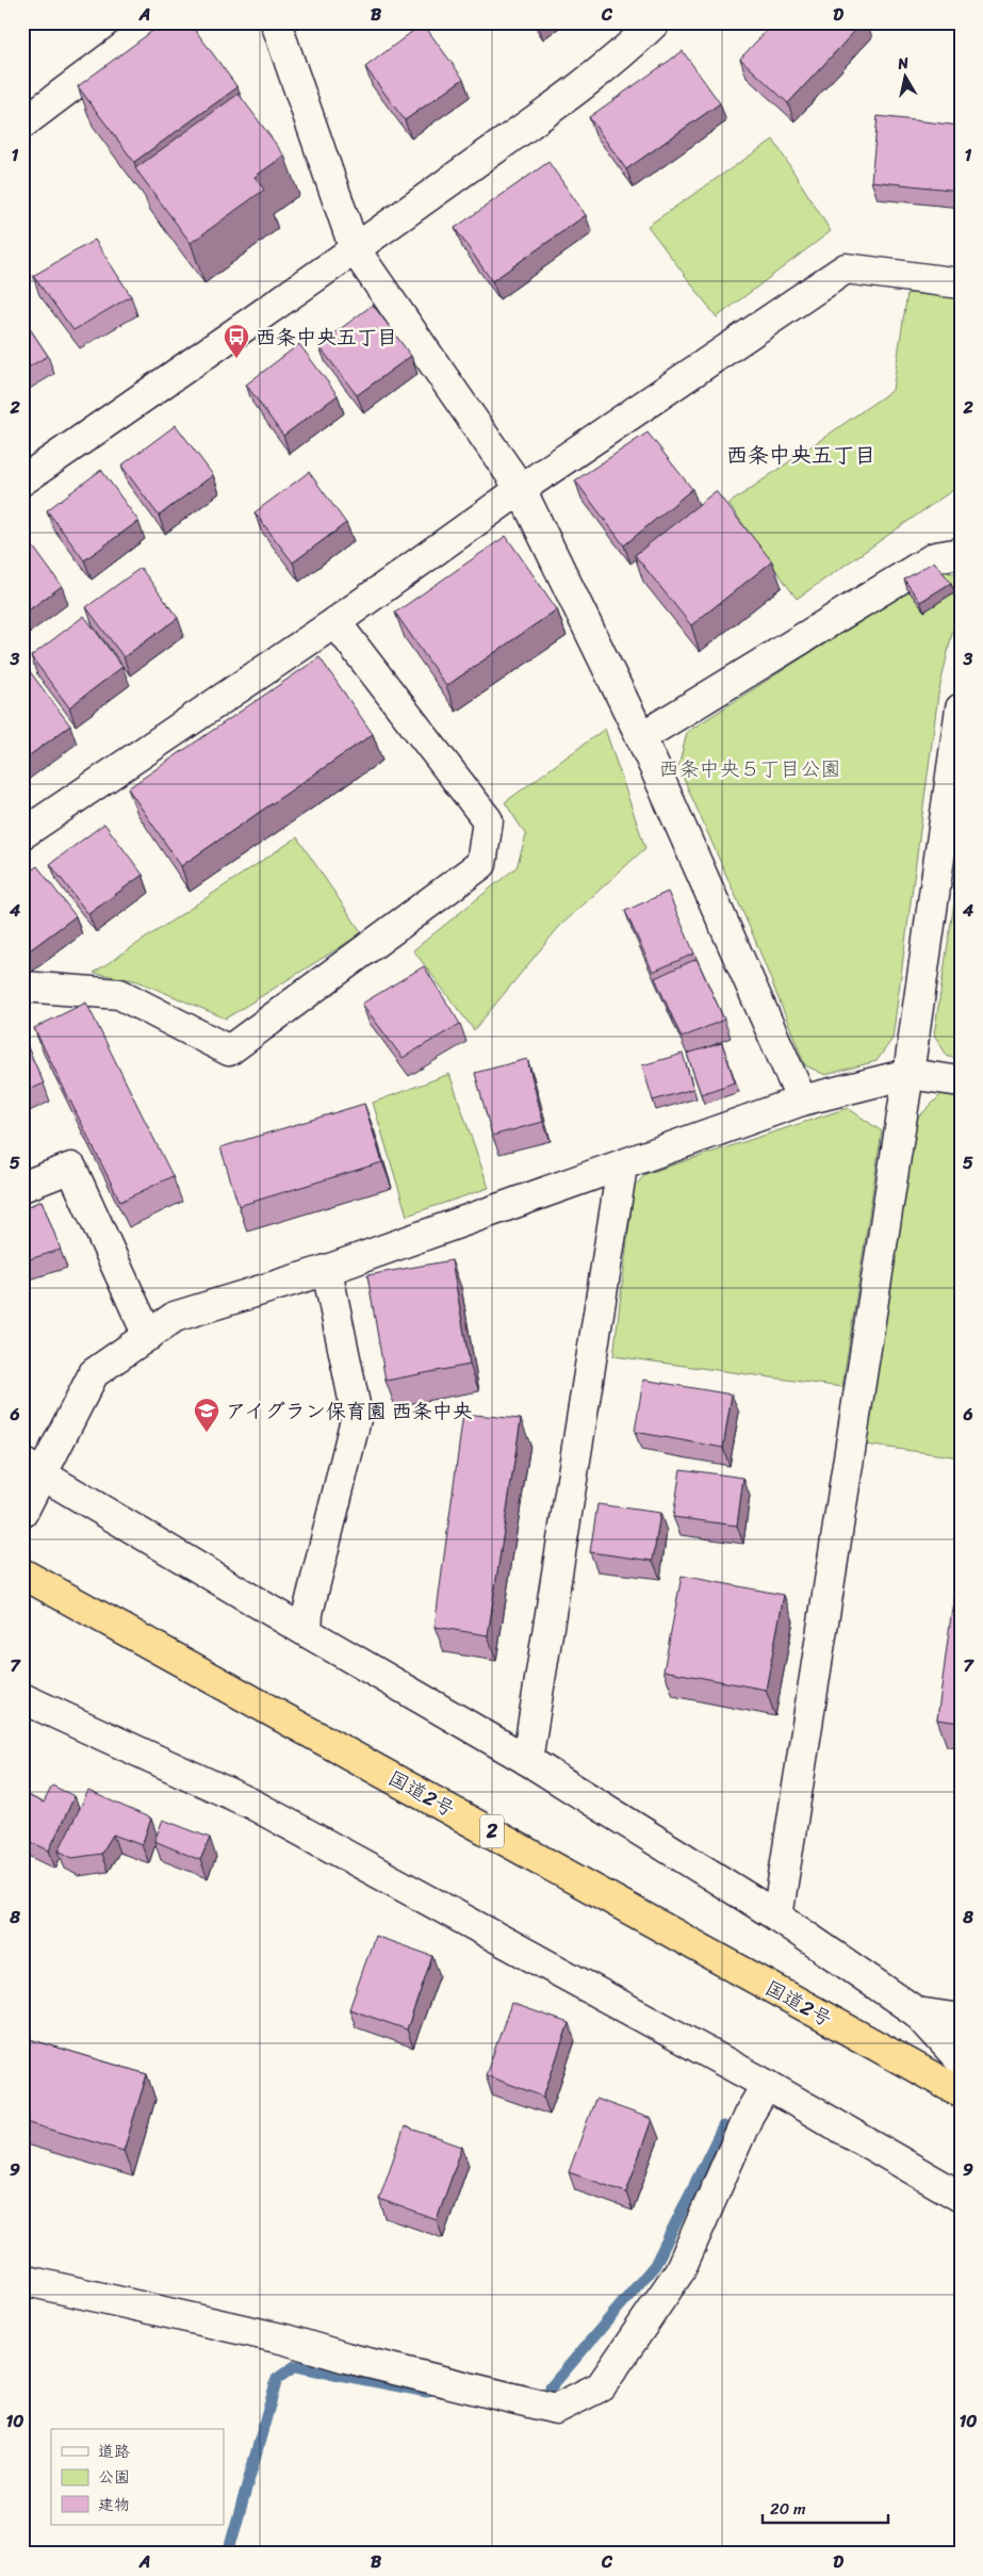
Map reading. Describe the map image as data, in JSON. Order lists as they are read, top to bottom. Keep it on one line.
{"streets":{"highway":["国道2号","2"]},"districts":["西条中央五丁目"],"parks":["西条中央５丁目公園"],"places":{"bus stop":["西条中央五丁目"],"school or university":["アイグラン保育園 西条中央"]},"legend":["道路","公園","建物"],"scale_bar":"20 m","north":"top","grid":{"columns":["A","B","C","D"],"rows":["1","2","3","4","5","6","7","8","9","10"]}}
